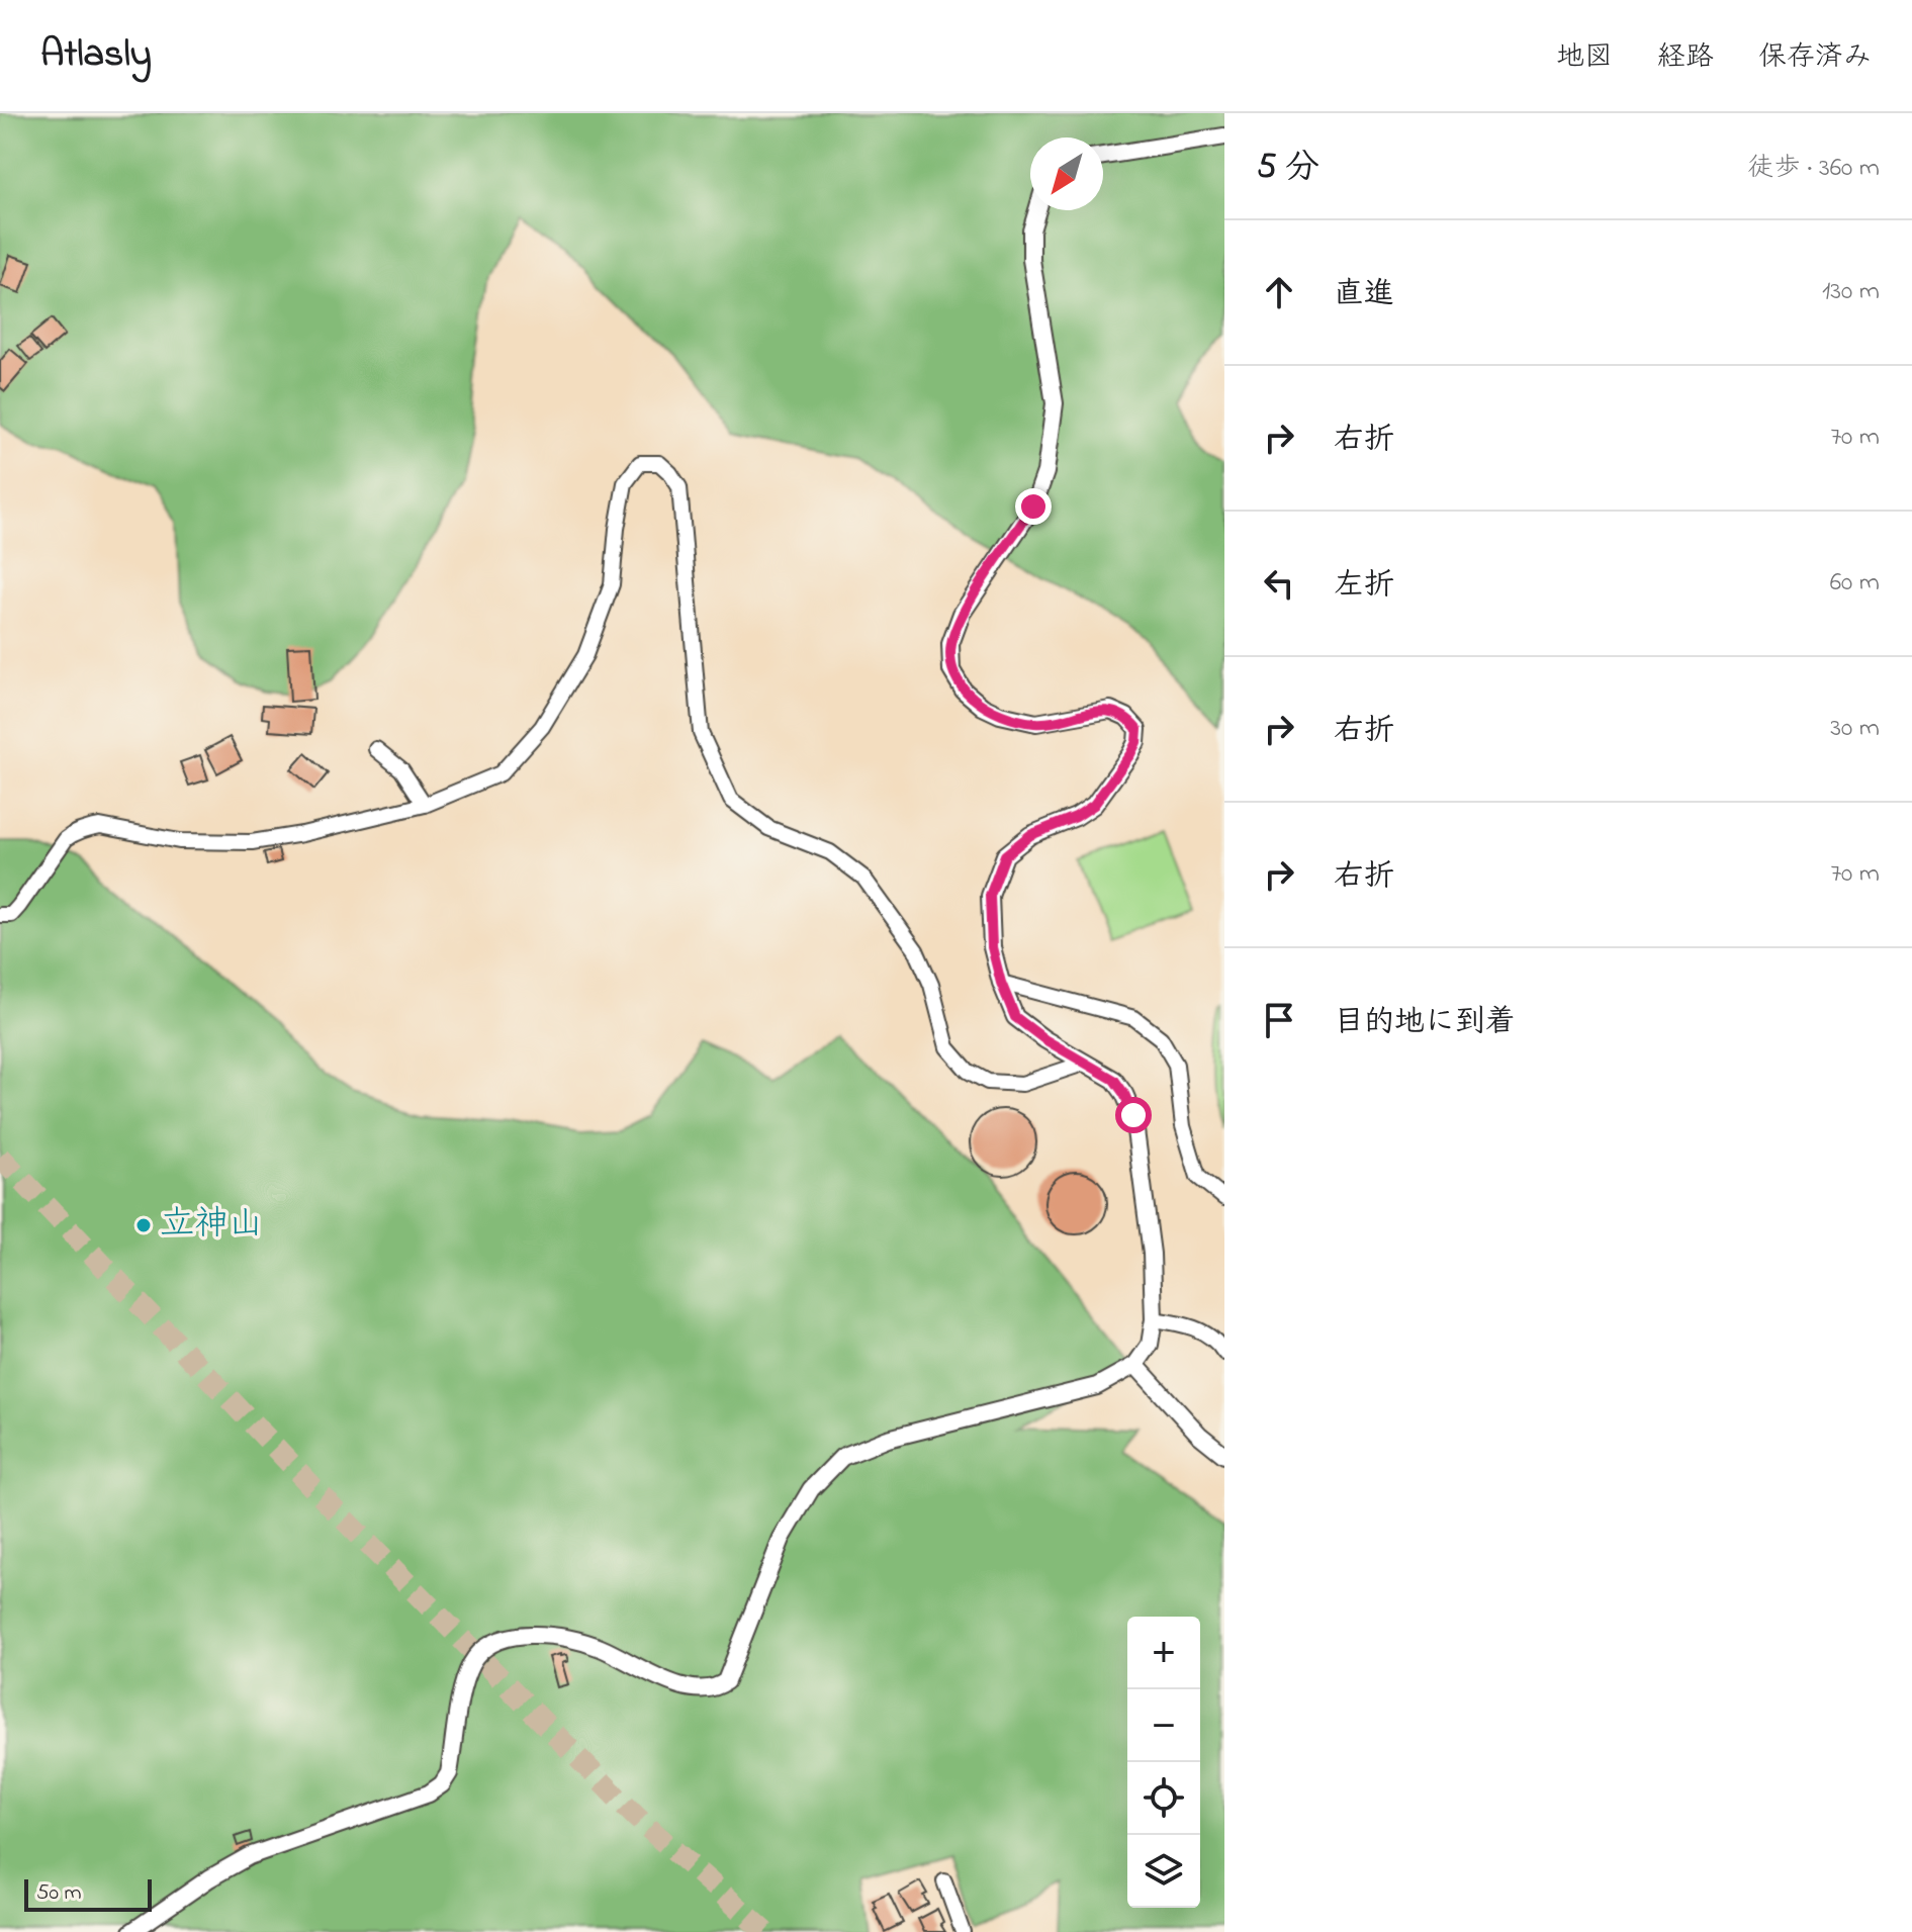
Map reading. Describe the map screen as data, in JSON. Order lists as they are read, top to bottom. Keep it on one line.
{"places":["立神山"],"scale_bar":"50 m","north":"bottom left","page":{"header":"Atlasly","nav":["地図","経路","保存済み"],"heading":["5 分","徒歩 · 360 m"],"list":[["直進","130 m"],["右折","70 m"],["左折","60 m"],["右折","30 m"],["右折","70 m"],"目的地に到着"],"map_buttons":["+","−"],"scale":"50 m"}}
